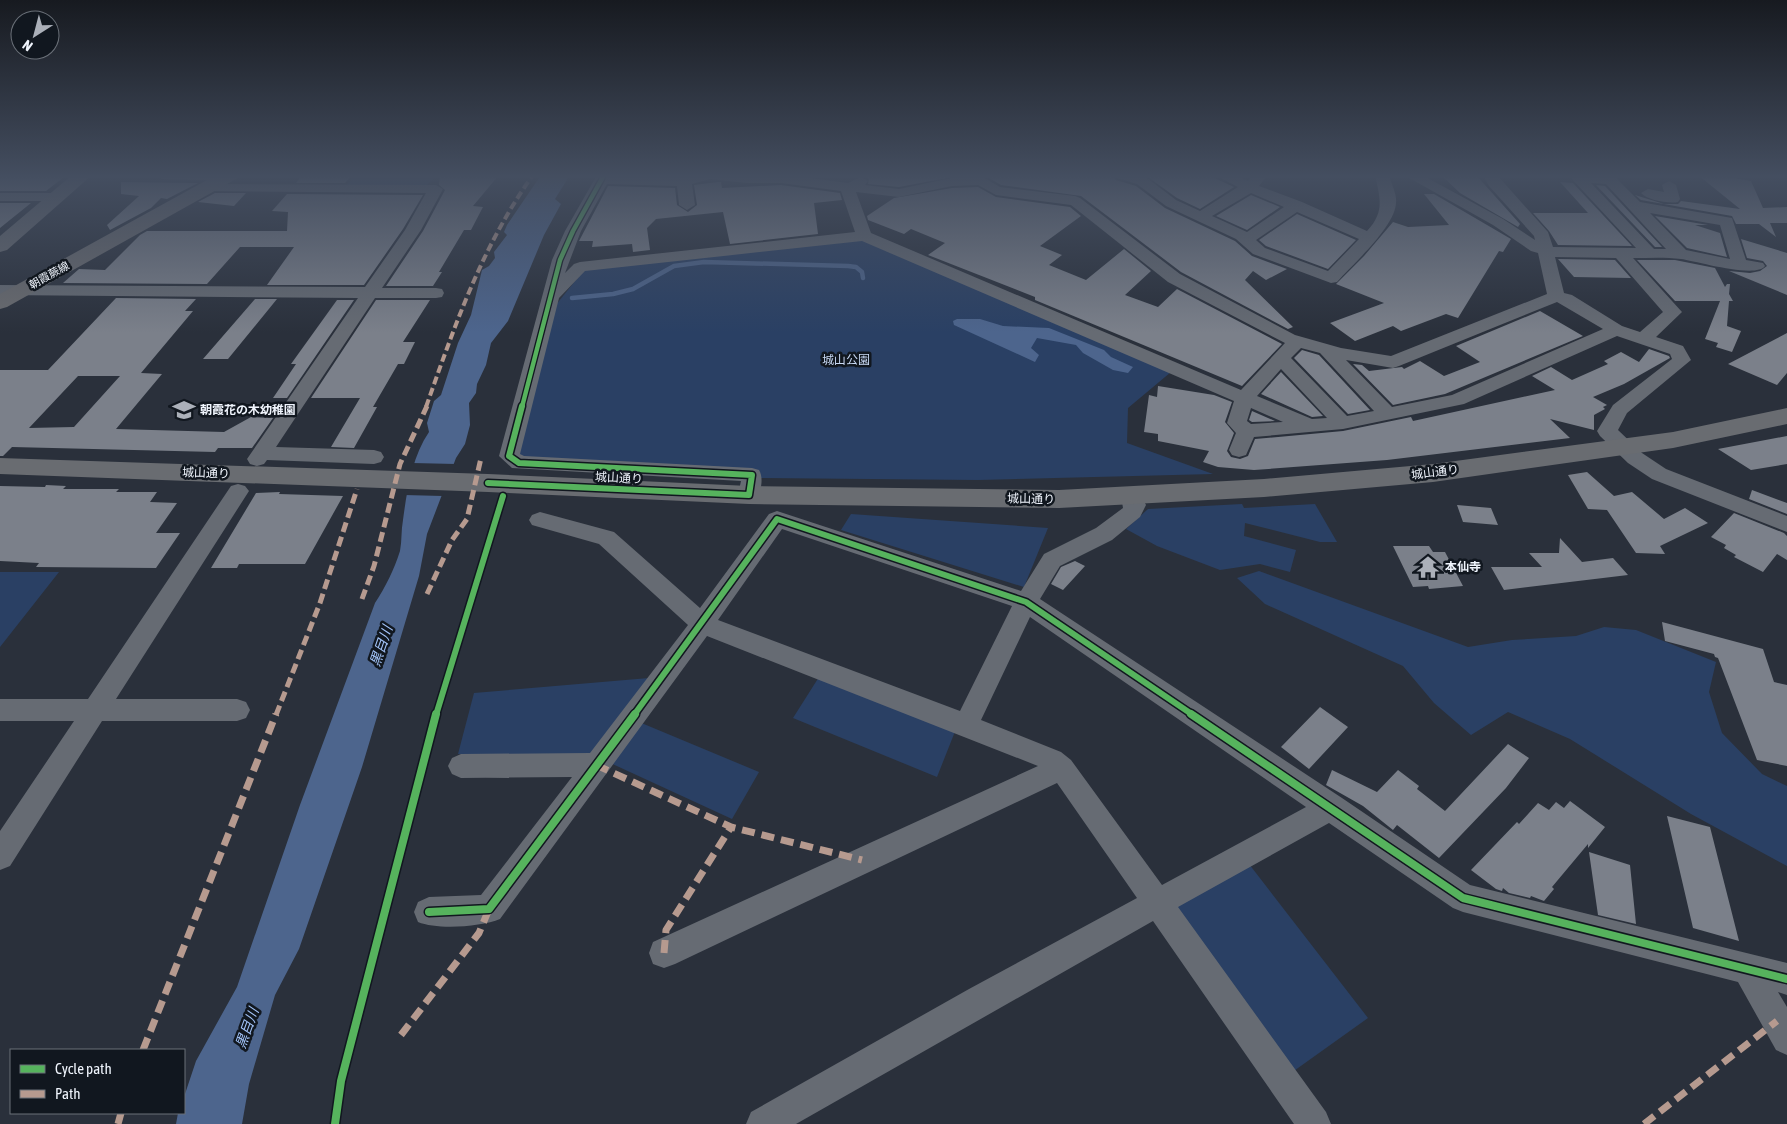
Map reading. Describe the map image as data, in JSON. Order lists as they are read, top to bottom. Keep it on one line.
{"streets":{"main road":["朝霞蕨線"],"street":["城山通り"]},"water":["黒目川"],"parks":["城山公園"],"places":{"school or university":["朝霞花の木幼稚園"],"temple":["本仙寺"]},"legend":["Cycle path","Path"],"north":"bottom left"}
